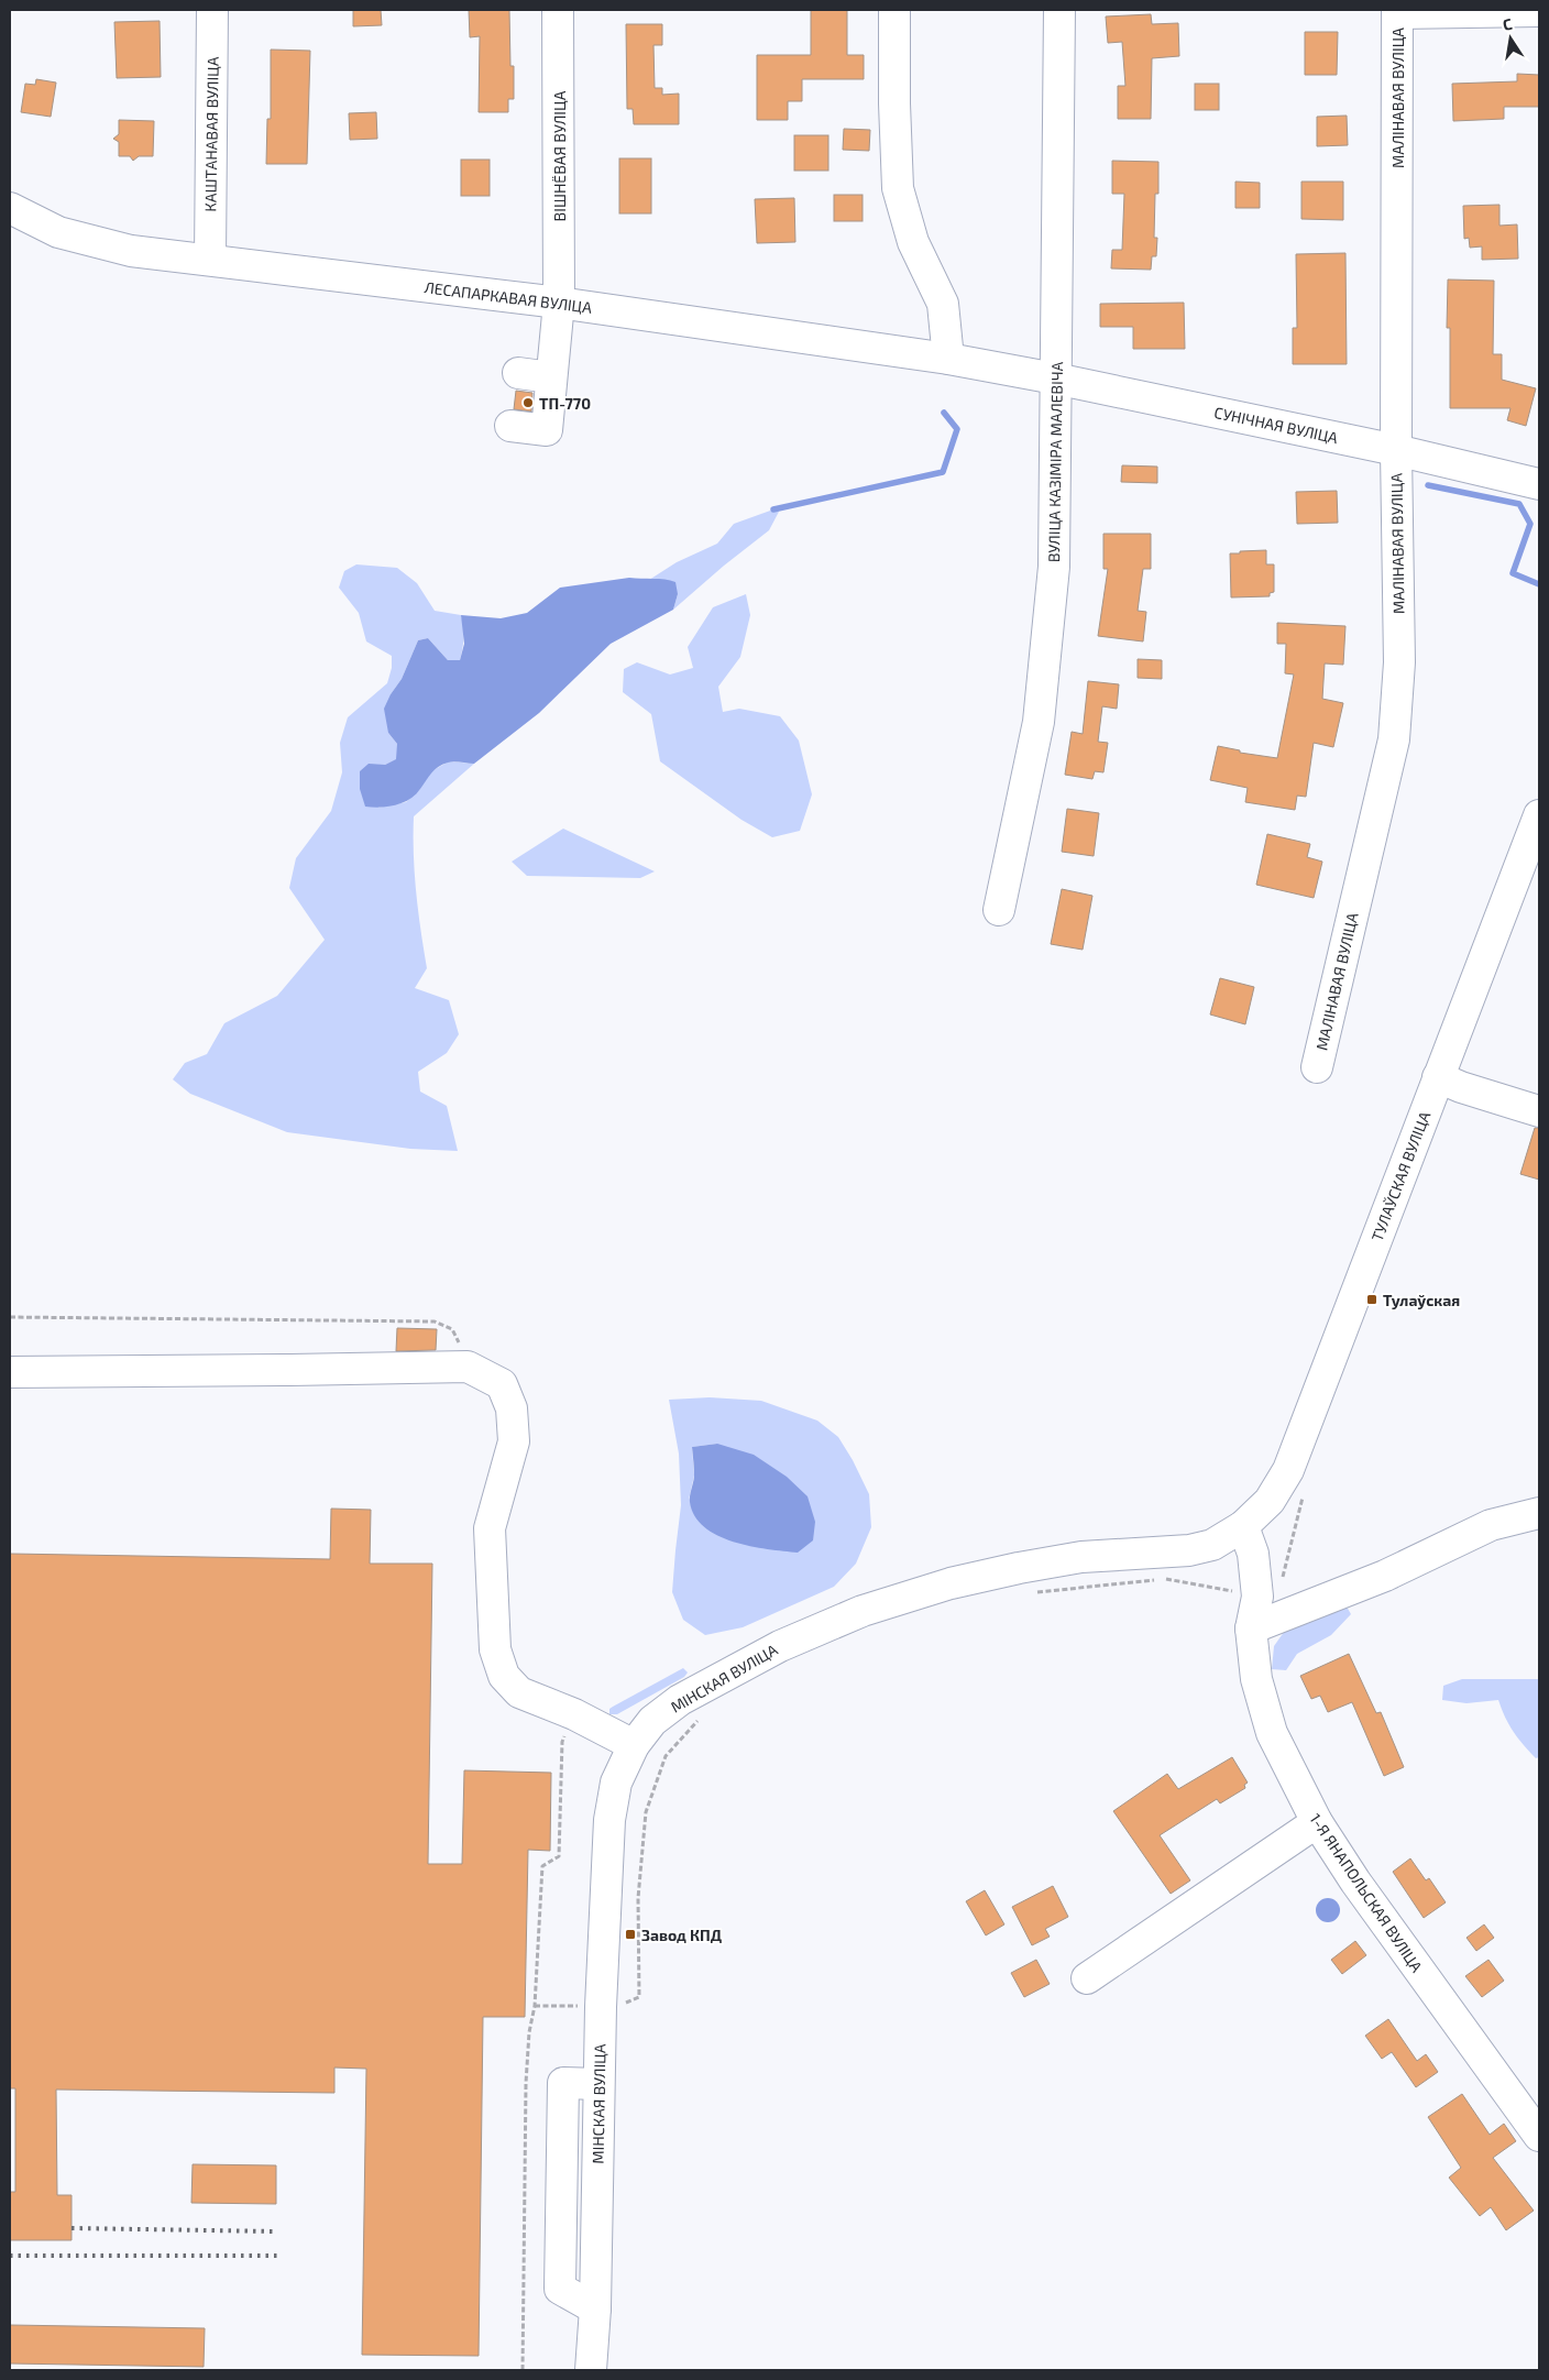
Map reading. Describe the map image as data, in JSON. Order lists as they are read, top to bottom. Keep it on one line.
{"streets":{"street":["МАЛІНАВАЯ ВУЛІЦА","КАШТАНАВАЯ ВУЛІЦА","ВІШНЁВАЯ ВУЛІЦА","ЛЕСАПАРКАВАЯ ВУЛІЦА","СУНІЧНАЯ ВУЛІЦА","ВУЛІЦА КАЗІМІРА МАЛЕВІЧА","ТУЛАЎСКАЯ ВУЛІЦА","МІНСКАЯ ВУЛІЦА","1-Я ЯНАПОЛЬСКАЯ ВУЛІЦА"]},"crossings":[["МАЛІНАВАЯ ВУЛІЦА","СУНІЧНАЯ ВУЛІЦА"],["КАШТАНАВАЯ ВУЛІЦА","ЛЕСАПАРКАВАЯ ВУЛІЦА"],["ВІШНЁВАЯ ВУЛІЦА","ЛЕСАПАРКАВАЯ ВУЛІЦА"],["ЛЕСАПАРКАВАЯ ВУЛІЦА","СУНІЧНАЯ ВУЛІЦА"],["СУНІЧНАЯ ВУЛІЦА","ВУЛІЦА КАЗІМІРА МАЛЕВІЧА"],["ТУЛАЎСКАЯ ВУЛІЦА","МІНСКАЯ ВУЛІЦА"],["ТУЛАЎСКАЯ ВУЛІЦА","1-Я ЯНАПОЛЬСКАЯ ВУЛІЦА"],["МІНСКАЯ ВУЛІЦА","1-Я ЯНАПОЛЬСКАЯ ВУЛІЦА"]],"places":{"other":["ТП-770"],"transit":["Тулаўская","Завод КПД"]},"north":"top"}
